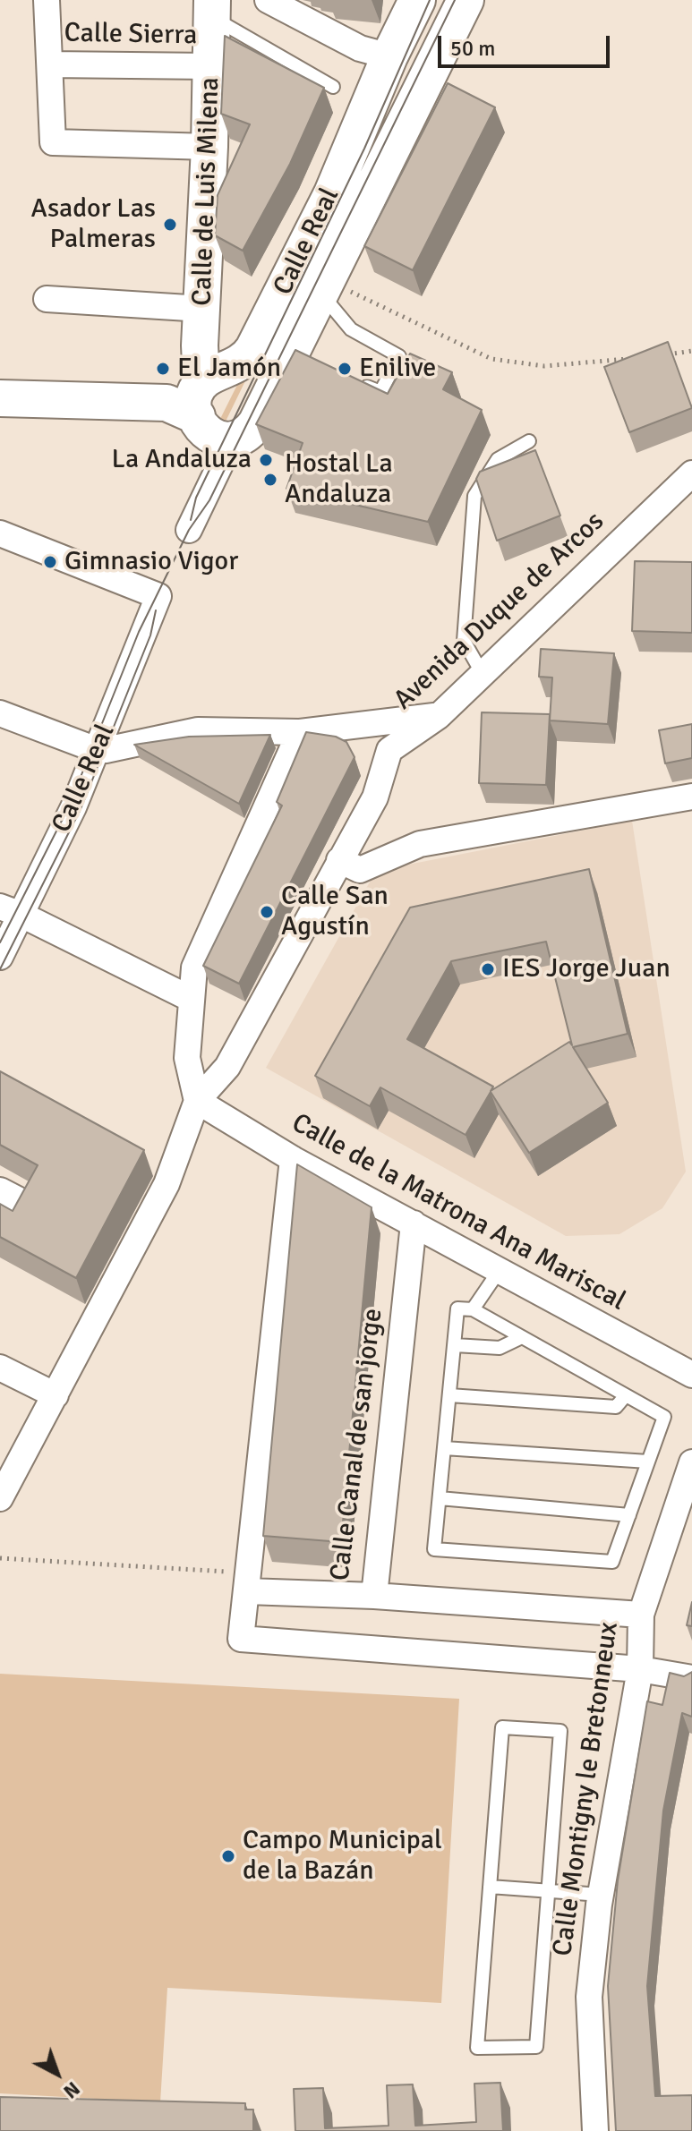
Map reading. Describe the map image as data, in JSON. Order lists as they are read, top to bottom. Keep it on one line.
{"streets":{"street":["Calle Sierra","Calle de Luis Milena","Calle Real","Avenida Duque de Arcos","Calle de la Matrona Ana Mariscal","Calle Canal de san jorge","Calle Montigny le Bretonneux"]},"crossings":[["Calle Sierra","Calle de Luis Milena"],["Calle de Luis Milena","Calle Real"],["Avenida Duque de Arcos","Calle de la Matrona Ana Mariscal"],["Calle de la Matrona Ana Mariscal","Calle Canal de san jorge"]],"places":["Asador Las Palmeras","El Jamón","Enilive","La Andaluza","Hostal La Andaluza","Gimnasio Vigor","Calle San Agustín","IES Jorge Juan","Campo Municipal de la Bazán"],"scale_bar":"50 m","north":"bottom right"}
